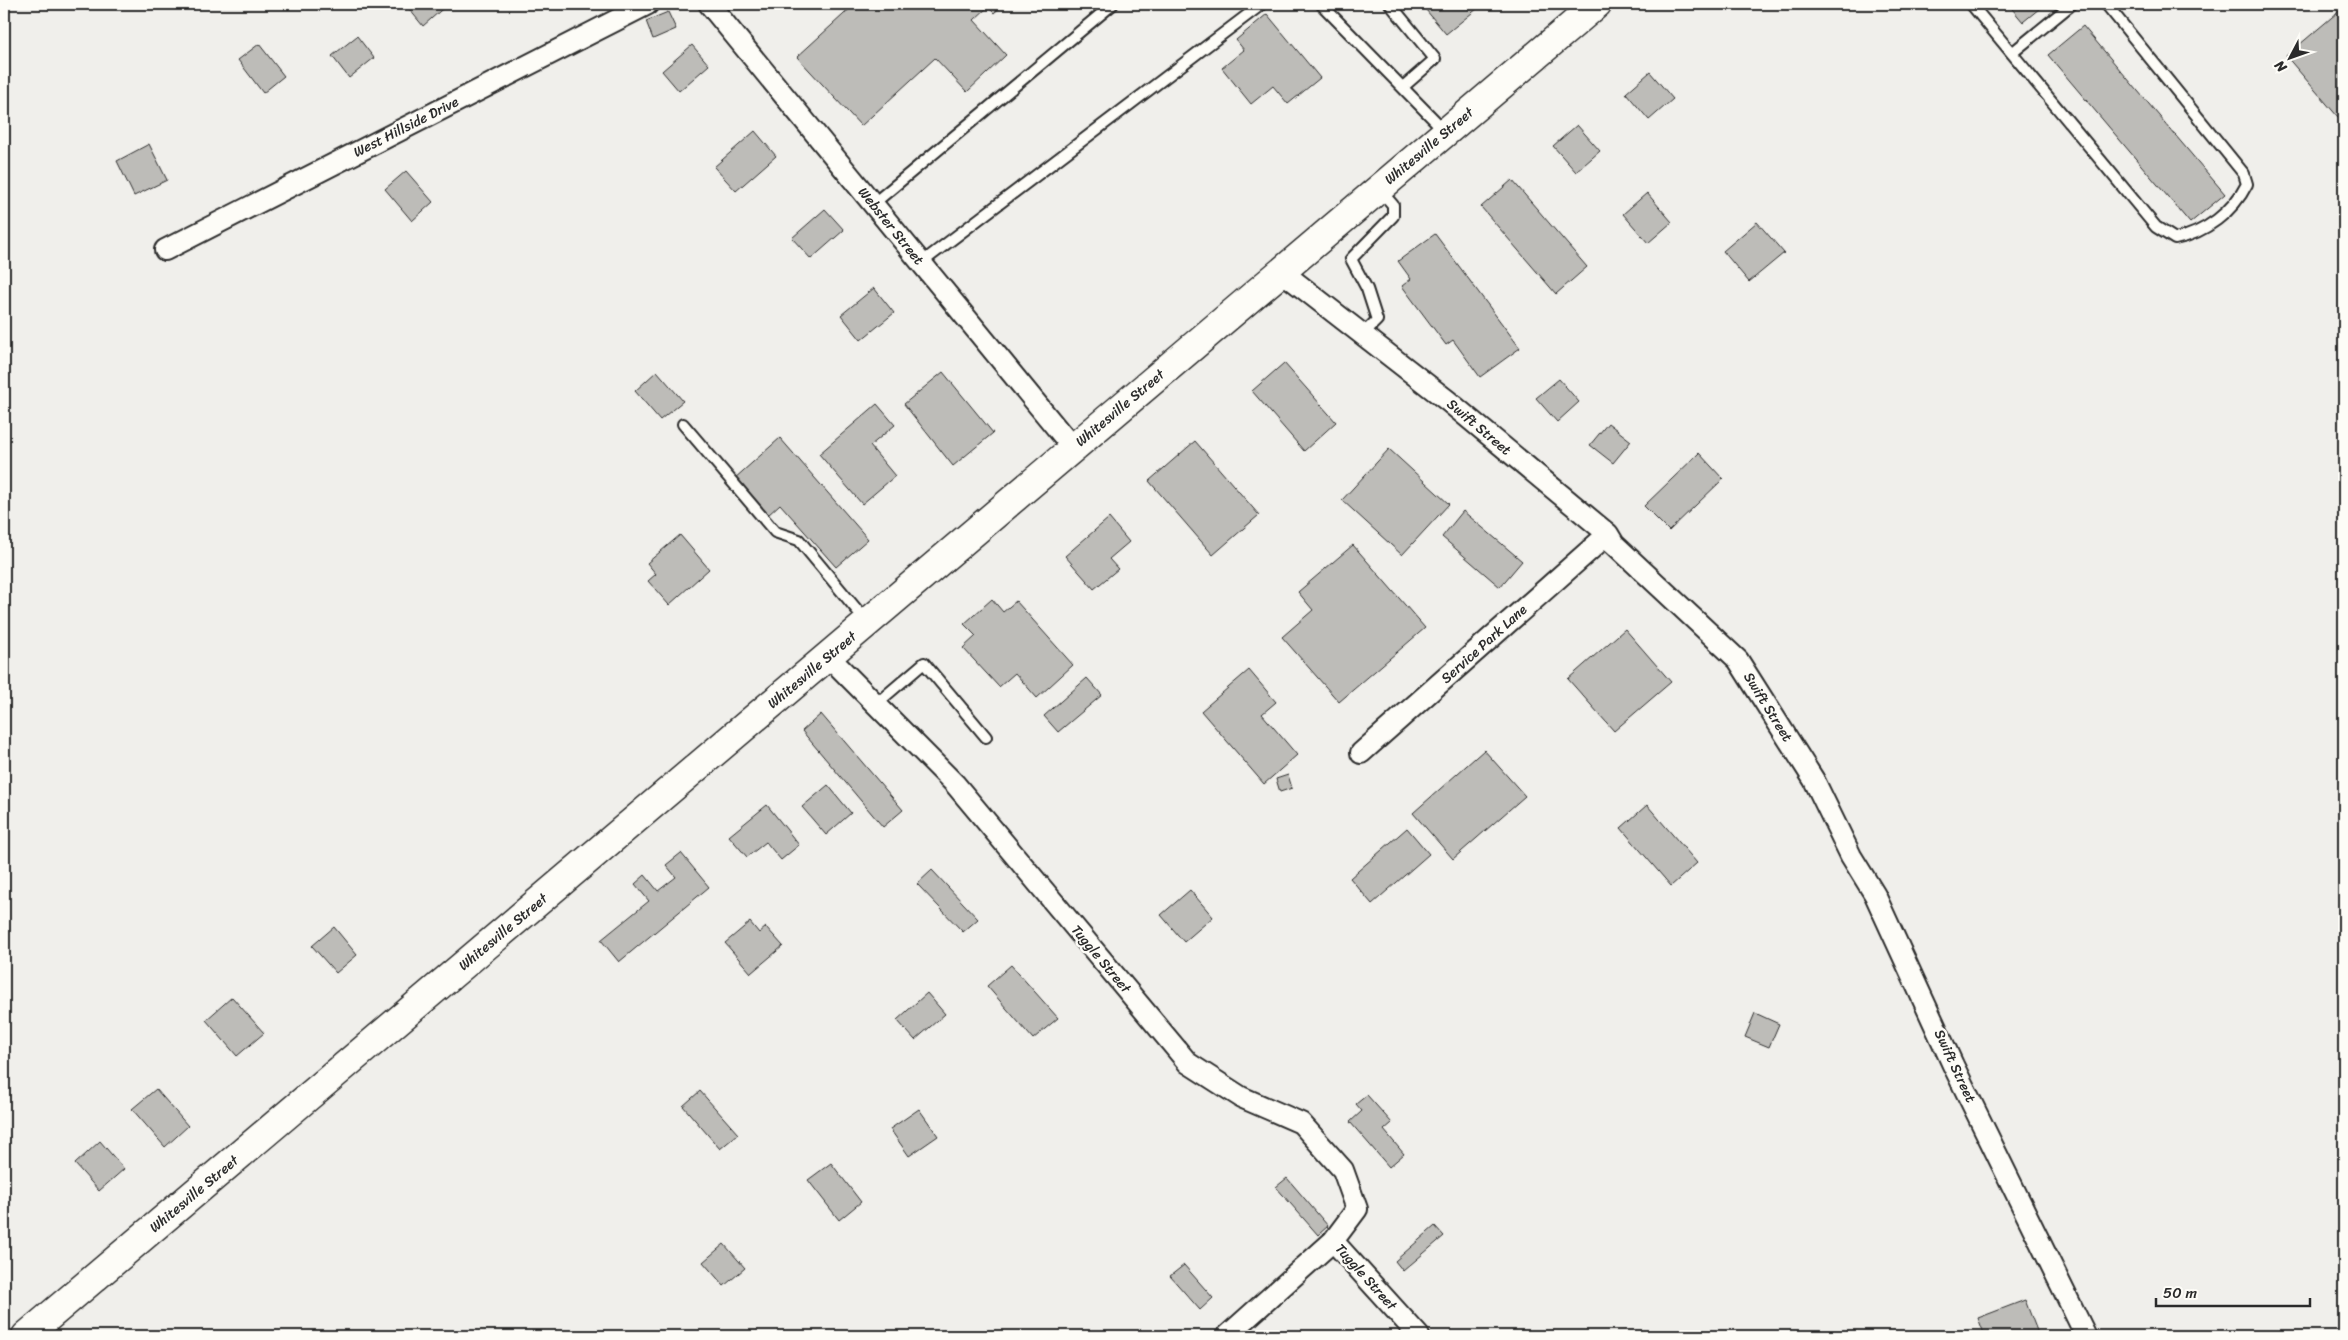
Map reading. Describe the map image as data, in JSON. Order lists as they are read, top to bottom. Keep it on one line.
{"streets":{"main road":["Whitesville Street"],"street":["West Hillside Drive","Webster Street","Swift Street","Service Park Lane","Tuggle Street"]},"crossings":[["Whitesville Street","Webster Street"],["Whitesville Street","Swift Street"],["Whitesville Street","Tuggle Street"],["Swift Street","Service Park Lane"]],"scale_bar":"50 m","north":"bottom left"}
